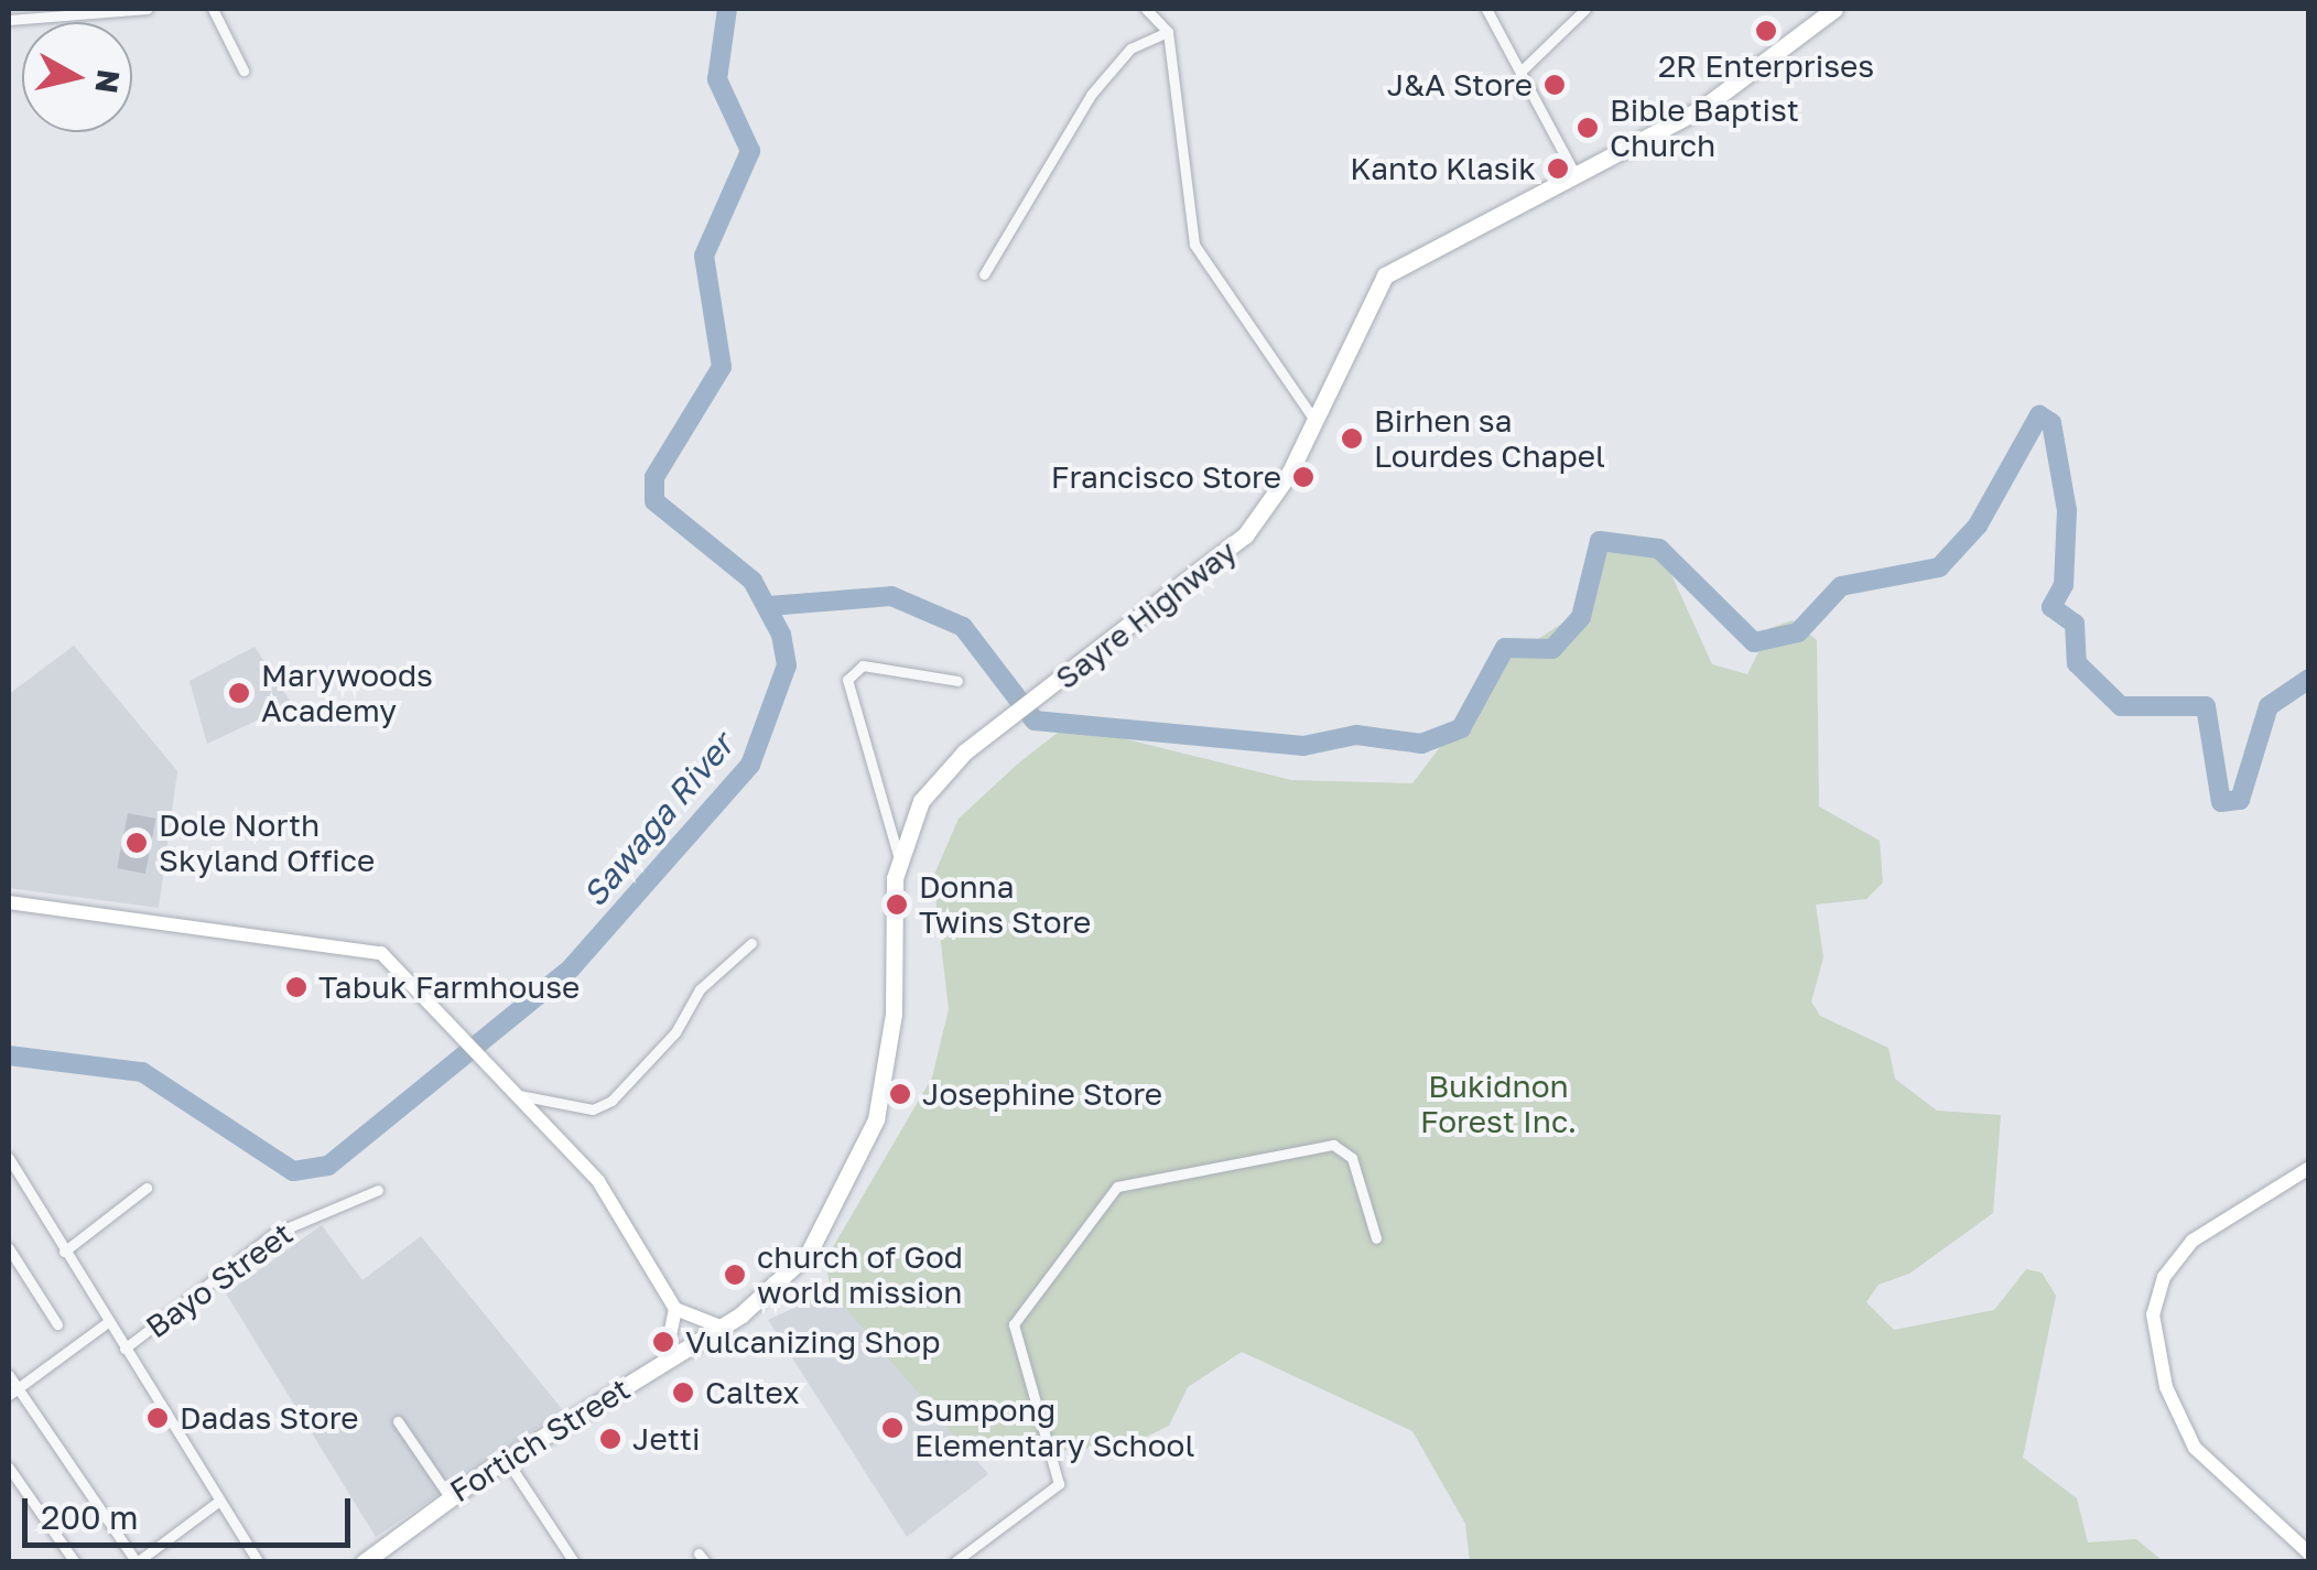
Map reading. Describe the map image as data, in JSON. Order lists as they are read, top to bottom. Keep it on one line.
{"streets":{"highway":["Sayre Highway","Fortich Street"],"street":["Bayo Street"]},"crossings":[["Sayre Highway","Fortich Street"]],"water":["Sawaga River"],"parks":["Bukidnon Forest Inc."],"places":["2R Enterprises","J&A Store","Bible Baptist Church","Kanto Klasik","Birhen sa Lourdes Chapel","Francisco Store","Marywoods Academy","Dole North Skyland Office","Donna Twins Store","Tabuk Farmhouse","Josephine Store","church of God world mission","Vulcanizing Shop","Caltex","Dadas Store","Sumpong Elementary School","Jetti"],"scale_bar":"200 m","north":"right"}
